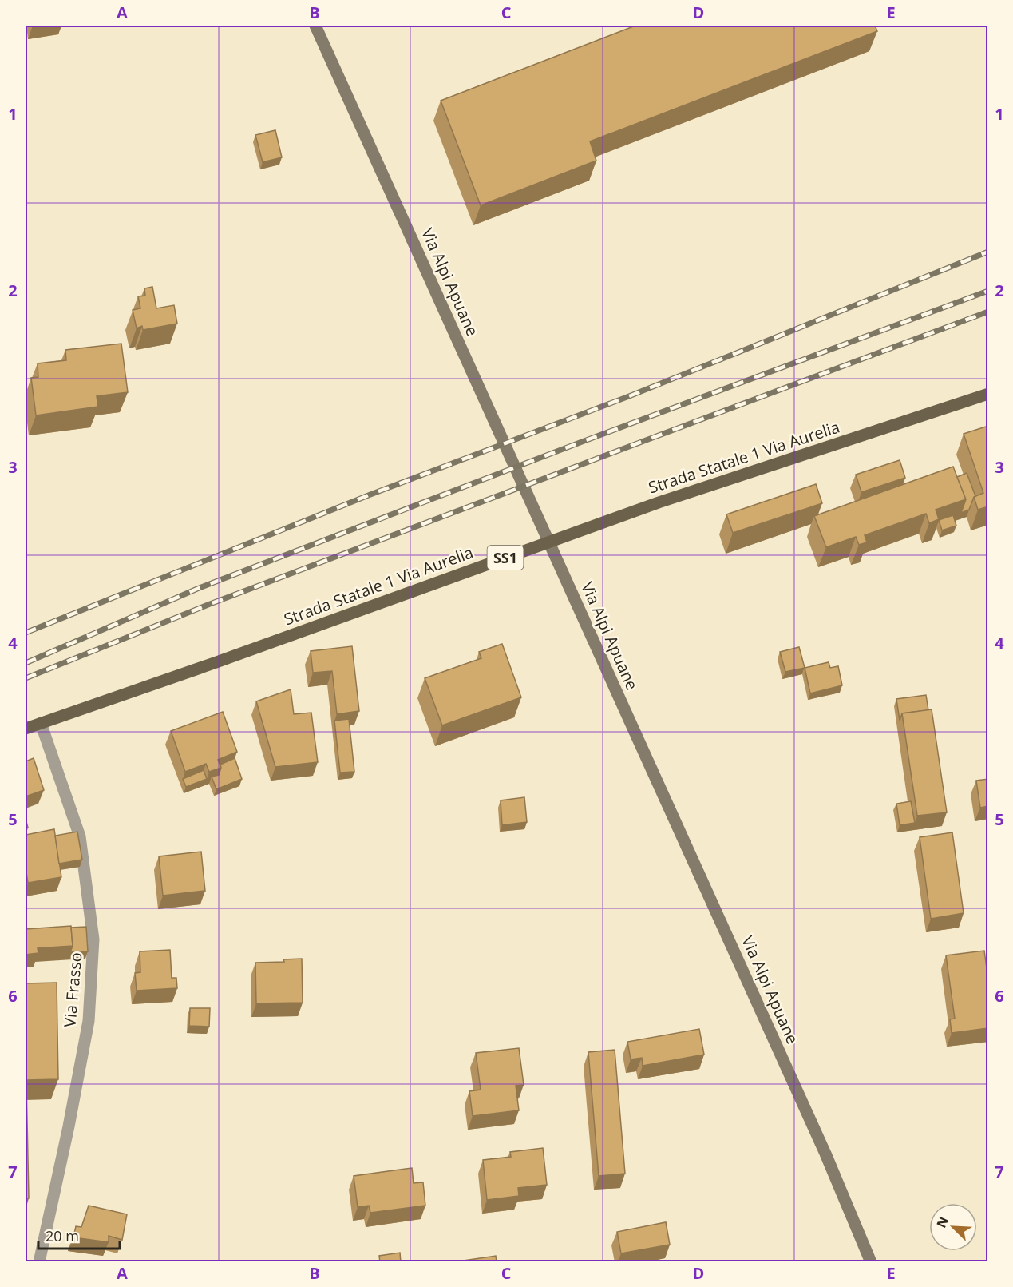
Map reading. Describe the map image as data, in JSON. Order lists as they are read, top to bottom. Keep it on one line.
{"streets":{"main road":["Via Alpi Apuane","Strada Statale 1 Via Aurelia","SS1"],"street":["Via Frasso"]},"crossings":[["Strada Statale 1 Via Aurelia","Via Frasso"]],"scale_bar":"20 m","north":"top left","grid":{"columns":["A","B","C","D","E"],"rows":["1","2","3","4","5","6","7"]}}
